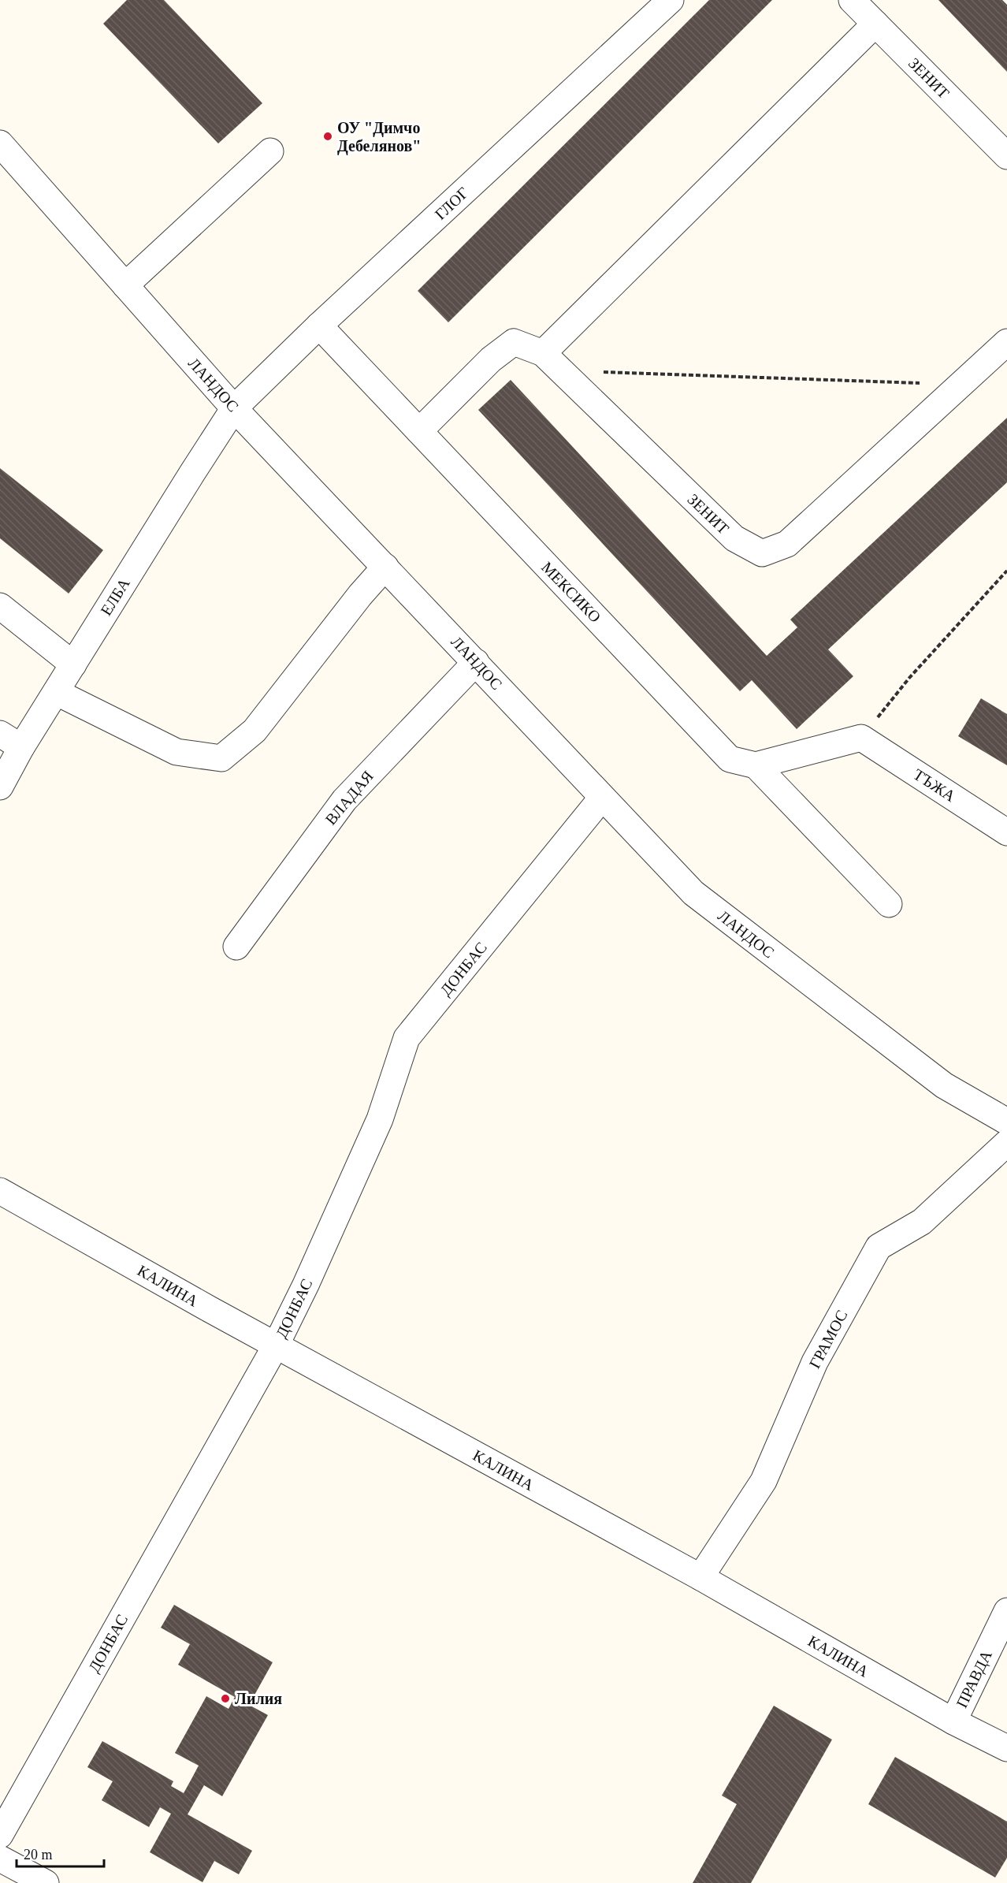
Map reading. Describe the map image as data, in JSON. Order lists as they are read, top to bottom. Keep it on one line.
{"streets":{"street":["ЗЕНИТ","ГЛОГ","ЛАНДОС","МЕКСИКО","ЕЛБА","ТЪЖА","ВЛАДАЯ","ДОНБАС","КАЛИНА","ГРАМОС","ПРАВДА"]},"crossings":[["ЗЕНИТ","МЕКСИКО"],["ГЛОГ","ЛАНДОС"],["ГЛОГ","МЕКСИКО"],["ГЛОГ","ЕЛБА"],["ЛАНДОС","ЕЛБА"],["ЛАНДОС","ВЛАДАЯ"],["ЛАНДОС","ДОНБАС"],["МЕКСИКО","ТЪЖА"],["ДОНБАС","КАЛИНА"],["КАЛИНА","ГРАМОС"],["КАЛИНА","ПРАВДА"]],"places":["ОУ \"Димчо Дебелянов\"","Лилия"],"scale_bar":"20 m"}
